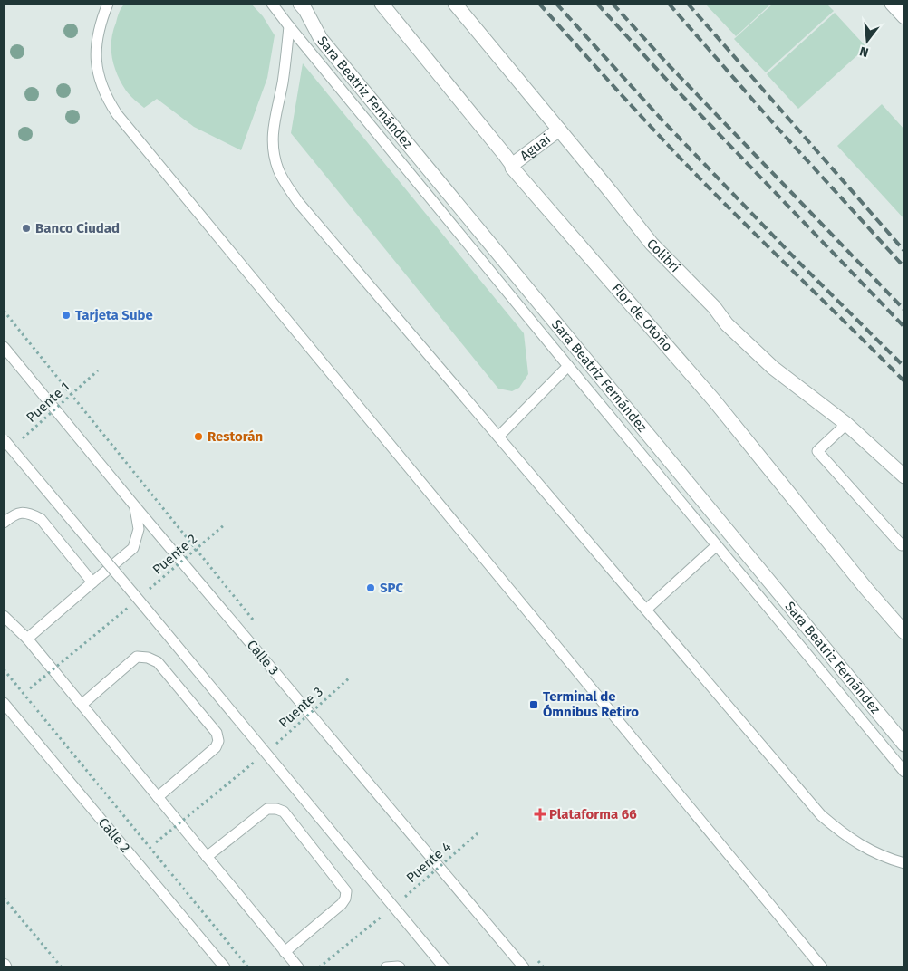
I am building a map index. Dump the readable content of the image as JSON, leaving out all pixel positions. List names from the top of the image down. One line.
{"streets":{"street":["Sara Beatriz Fernández","Aguai","Colibrí","Flor de Otoño"],"lane":["Calle 3","Calle 2"],"path":["Puente 1","Puente 2","Puente 3","Puente 4"]},"crossings":[["Aguai","Colibrí"],["Aguai","Flor de Otoño"]],"places":{"other":["Banco Ciudad","Tarjeta Sube","Restorán","SPC"],"transit":["Terminal de Ómnibus Retiro"],"health":["Plataforma 66"]},"north":"bottom"}
